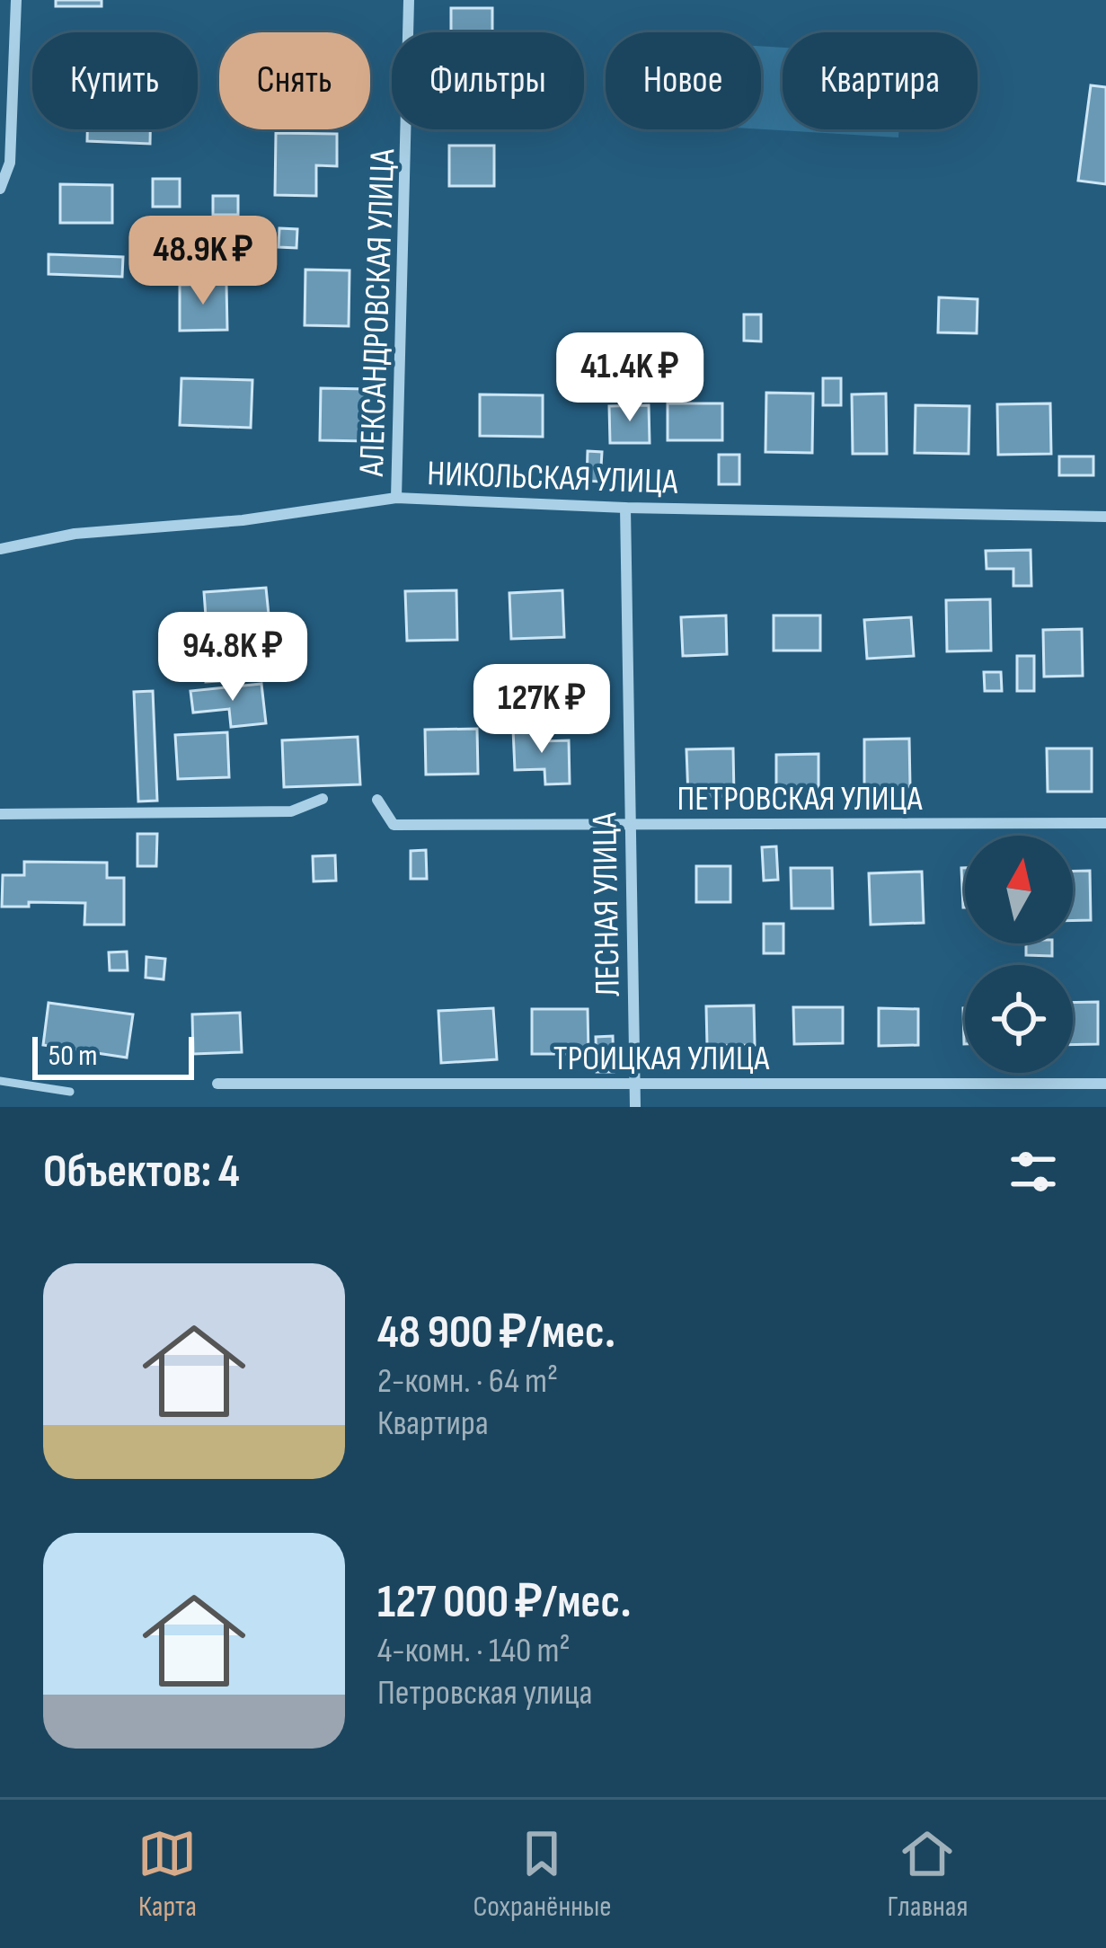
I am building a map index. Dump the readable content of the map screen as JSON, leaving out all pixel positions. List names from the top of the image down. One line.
{"streets":{"street":["АЛЕКСАНДРОВСКАЯ УЛИЦА","НИКОЛЬСКАЯ УЛИЦА","ПЕТРОВСКАЯ УЛИЦА","ЛЕСНАЯ УЛИЦА","ТРОИЦКАЯ УЛИЦА"]},"crossings":[["АЛЕКСАНДРОВСКАЯ УЛИЦА","НИКОЛЬСКАЯ УЛИЦА"],["НИКОЛЬСКАЯ УЛИЦА","ЛЕСНАЯ УЛИЦА"],["ПЕТРОВСКАЯ УЛИЦА","ЛЕСНАЯ УЛИЦА"],["ЛЕСНАЯ УЛИЦА","ТРОИЦКАЯ УЛИЦА"]],"scale_bar":"50 m","north":"top","page":{"chip":["Купить","Снять","Фильтры","Новое","Квартира"],"price":["48.9K ₽","41.4K ₽","94.8K ₽","127K ₽"],"scale":"50 m","heading":"Объектов: 4","list":[{"name":"48 900 ₽/мес.","note":"2-комн. · 64 m² · Квартира"},{"name":"127 000 ₽/мес.","note":"4-комн. · 140 m² · Петровская улица"}],"tabs":["Карта","Сохранённые","Главная"]}}
